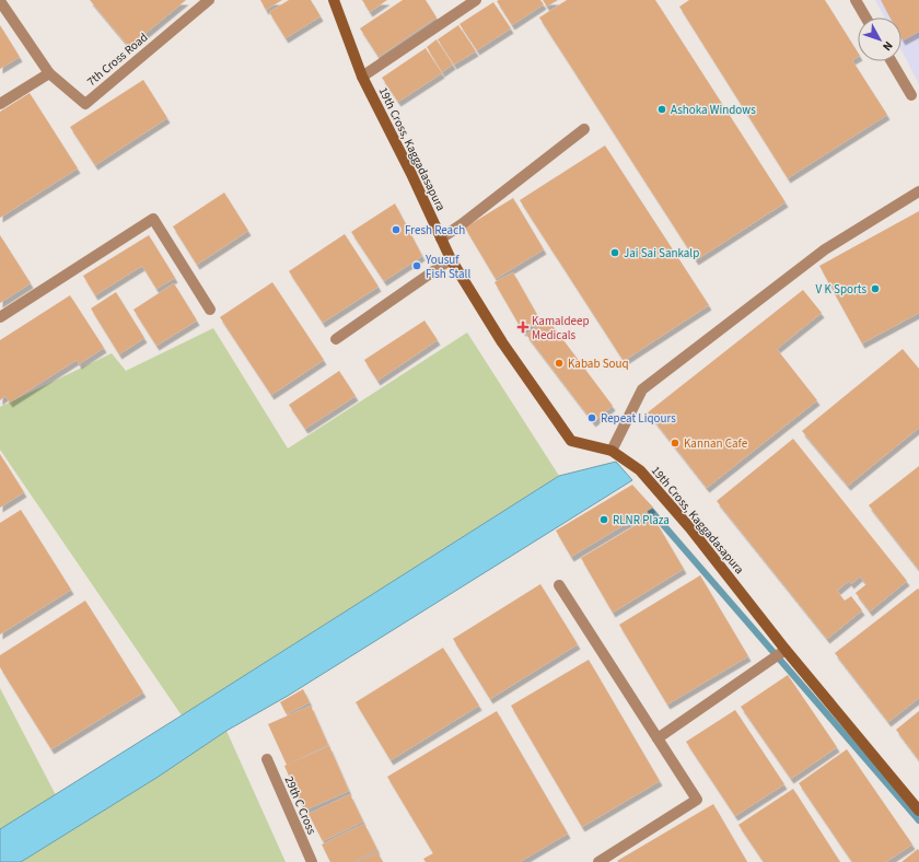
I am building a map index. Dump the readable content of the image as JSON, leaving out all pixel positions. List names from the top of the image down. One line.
{"streets":{"street":["7th Cross Road","19th Cross, Kaggadasapura","29th C Cross"]},"places":{"other":["Ashoka Windows","Fresh Reach","Jai Sai Sankalp","Yousuf Fish Stall","V K Sports","Kabab Souq","Repeat Liqours","Kannan Cafe","RLNR Plaza"],"health":["Kamaldeep Medicals"]},"north":"bottom right"}
